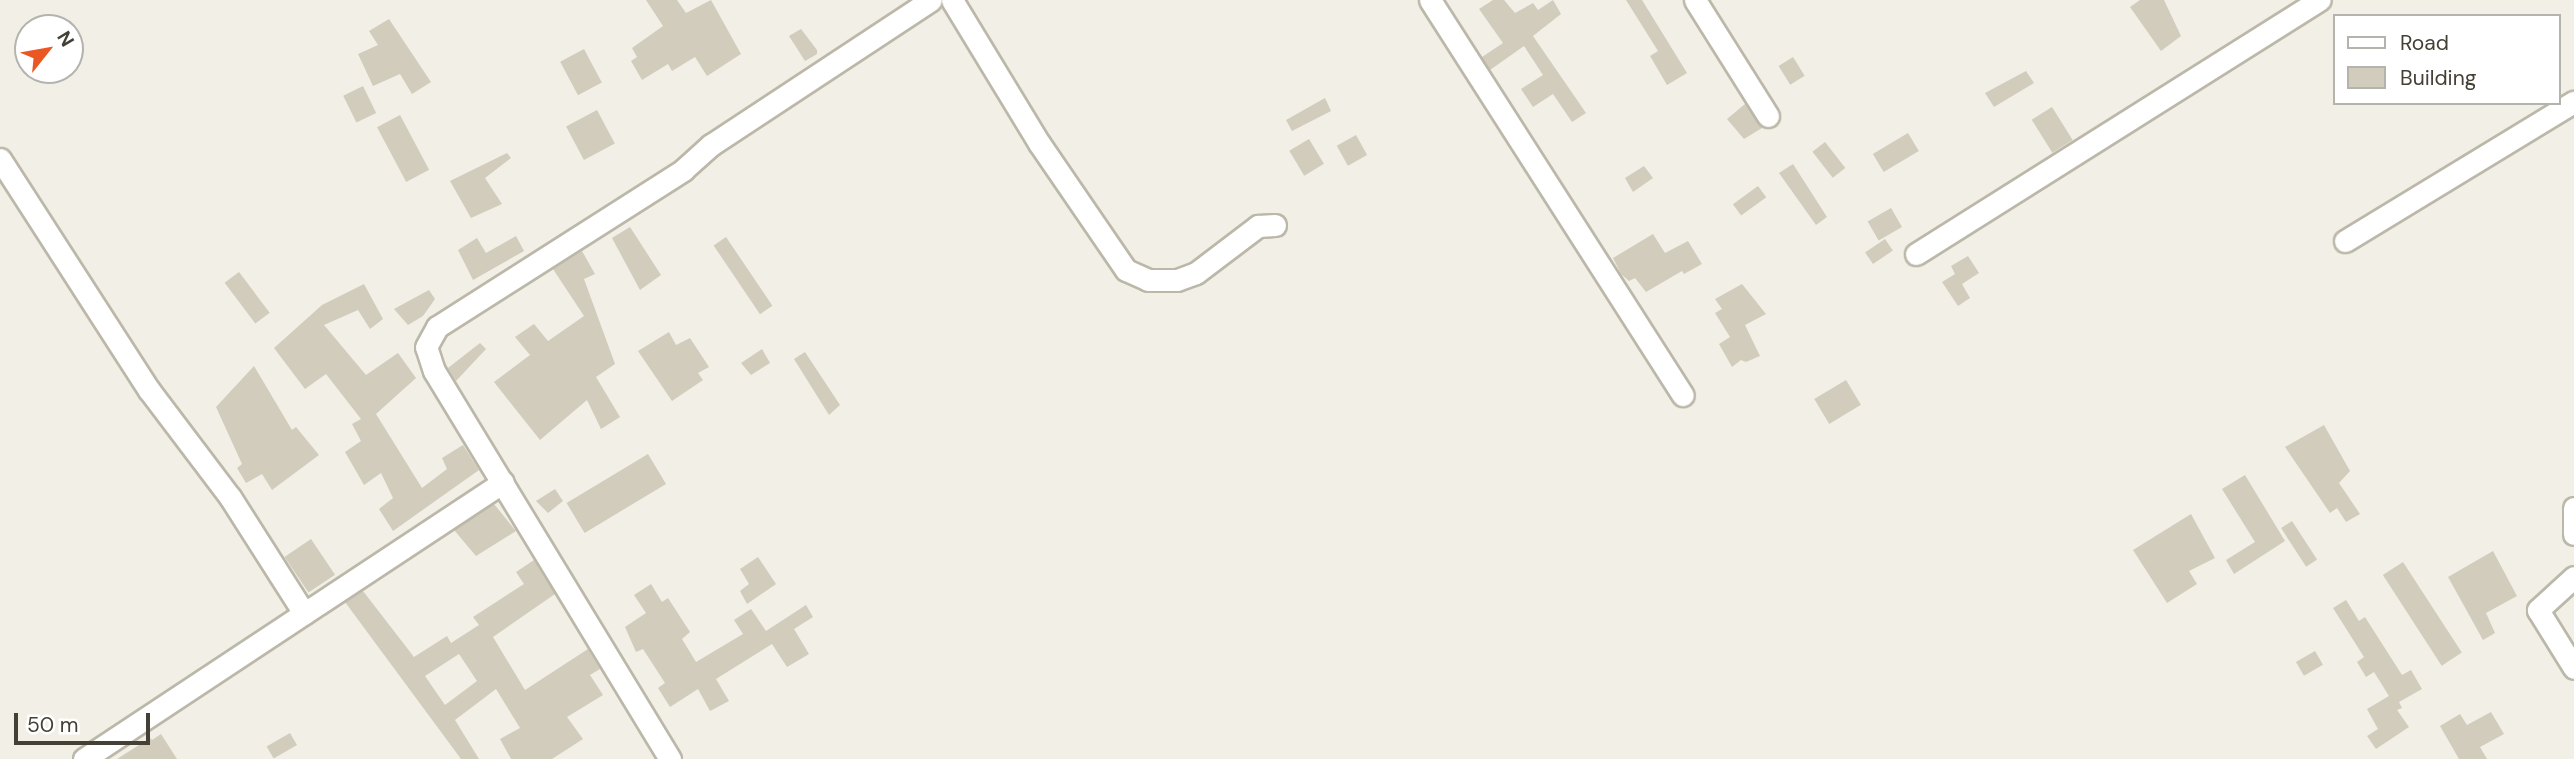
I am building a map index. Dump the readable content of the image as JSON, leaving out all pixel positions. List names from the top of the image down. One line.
{"legend":["Road","Building"],"scale_bar":"50 m","north":"top right"}
